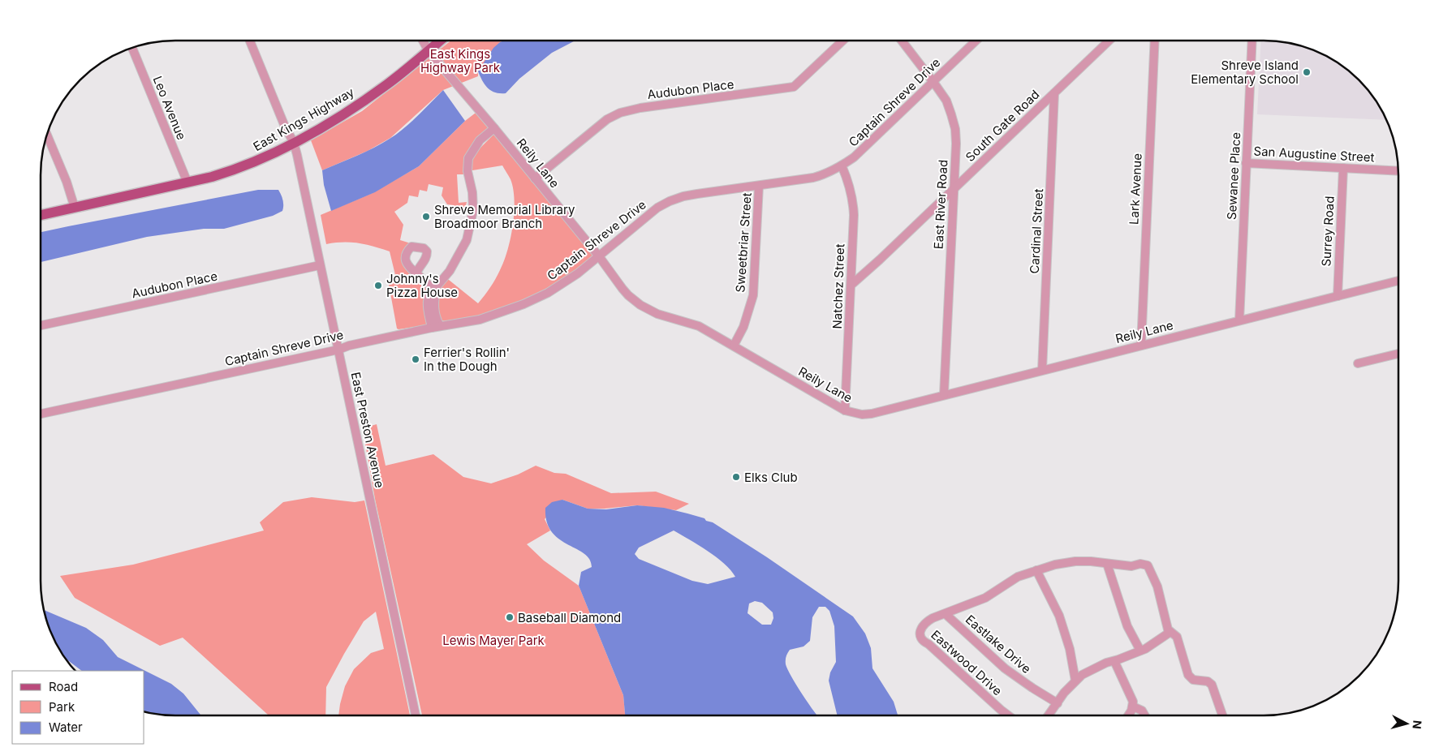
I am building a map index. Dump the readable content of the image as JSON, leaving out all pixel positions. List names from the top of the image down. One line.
{"streets":{"main road":["East Kings Highway"],"street":["Audubon Place","Captain Shreve Drive","Leo Avenue","South Gate Road","San Augustine Street","Reily Lane","Sewanee Place","Lark Avenue","East River Road","Cardinal Street","Surrey Road","Sweetbriar Street","Natchez Street","East Preston Avenue","Eastlake Drive","Eastwood Drive"]},"crossings":[["Audubon Place","Reily Lane"],["Audubon Place","East Preston Avenue"],["Captain Shreve Drive","Reily Lane"],["Captain Shreve Drive","East River Road"],["Captain Shreve Drive","Sweetbriar Street"],["Captain Shreve Drive","Natchez Street"],["Captain Shreve Drive","East Preston Avenue"],["Leo Avenue","East Kings Highway"],["East Kings Highway","Reily Lane"],["East Kings Highway","East Preston Avenue"],["South Gate Road","East River Road"],["South Gate Road","Cardinal Street"],["South Gate Road","Natchez Street"],["San Augustine Street","Sewanee Place"],["San Augustine Street","Surrey Road"],["Reily Lane","Sewanee Place"],["Reily Lane","Lark Avenue"],["Reily Lane","East River Road"],["Reily Lane","Cardinal Street"],["Reily Lane","Surrey Road"],["Reily Lane","Sweetbriar Street"],["Reily Lane","Natchez Street"],["Eastlake Drive","Eastwood Drive"]],"parks":["East Kings Highway Park","Lewis Mayer Park"],"places":["Shreve Island Elementary School","Shreve Memorial Library Broadmoor Branch","Johnny's Pizza House","Ferrier's Rollin' In the Dough","Elks Club","Baseball Diamond"],"legend":["Road","Park","Water"],"north":"right"}
